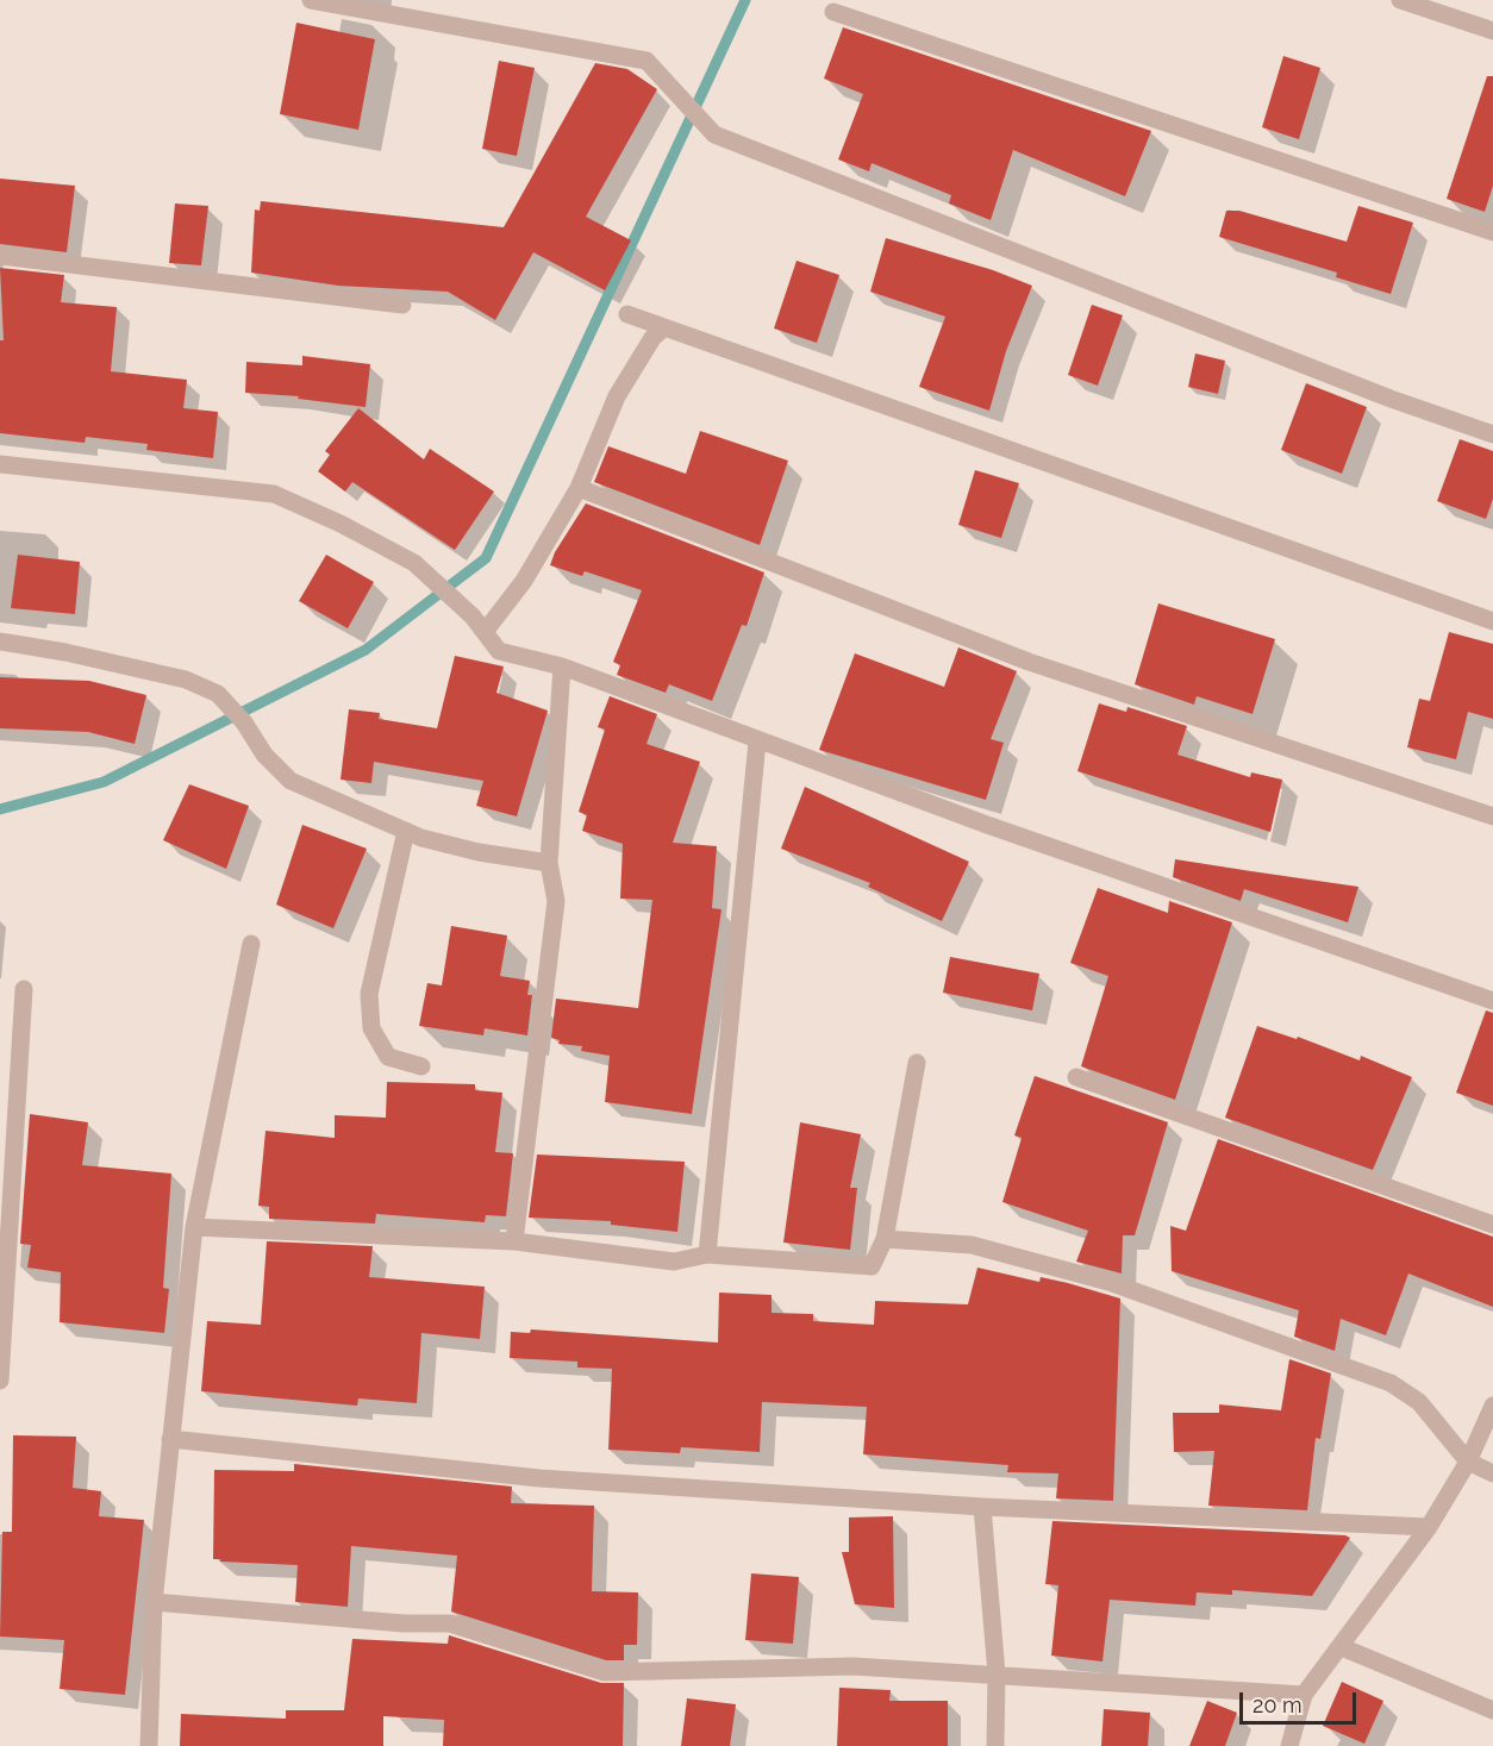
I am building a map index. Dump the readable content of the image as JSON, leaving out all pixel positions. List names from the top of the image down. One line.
{"scale_bar":"20 m"}
